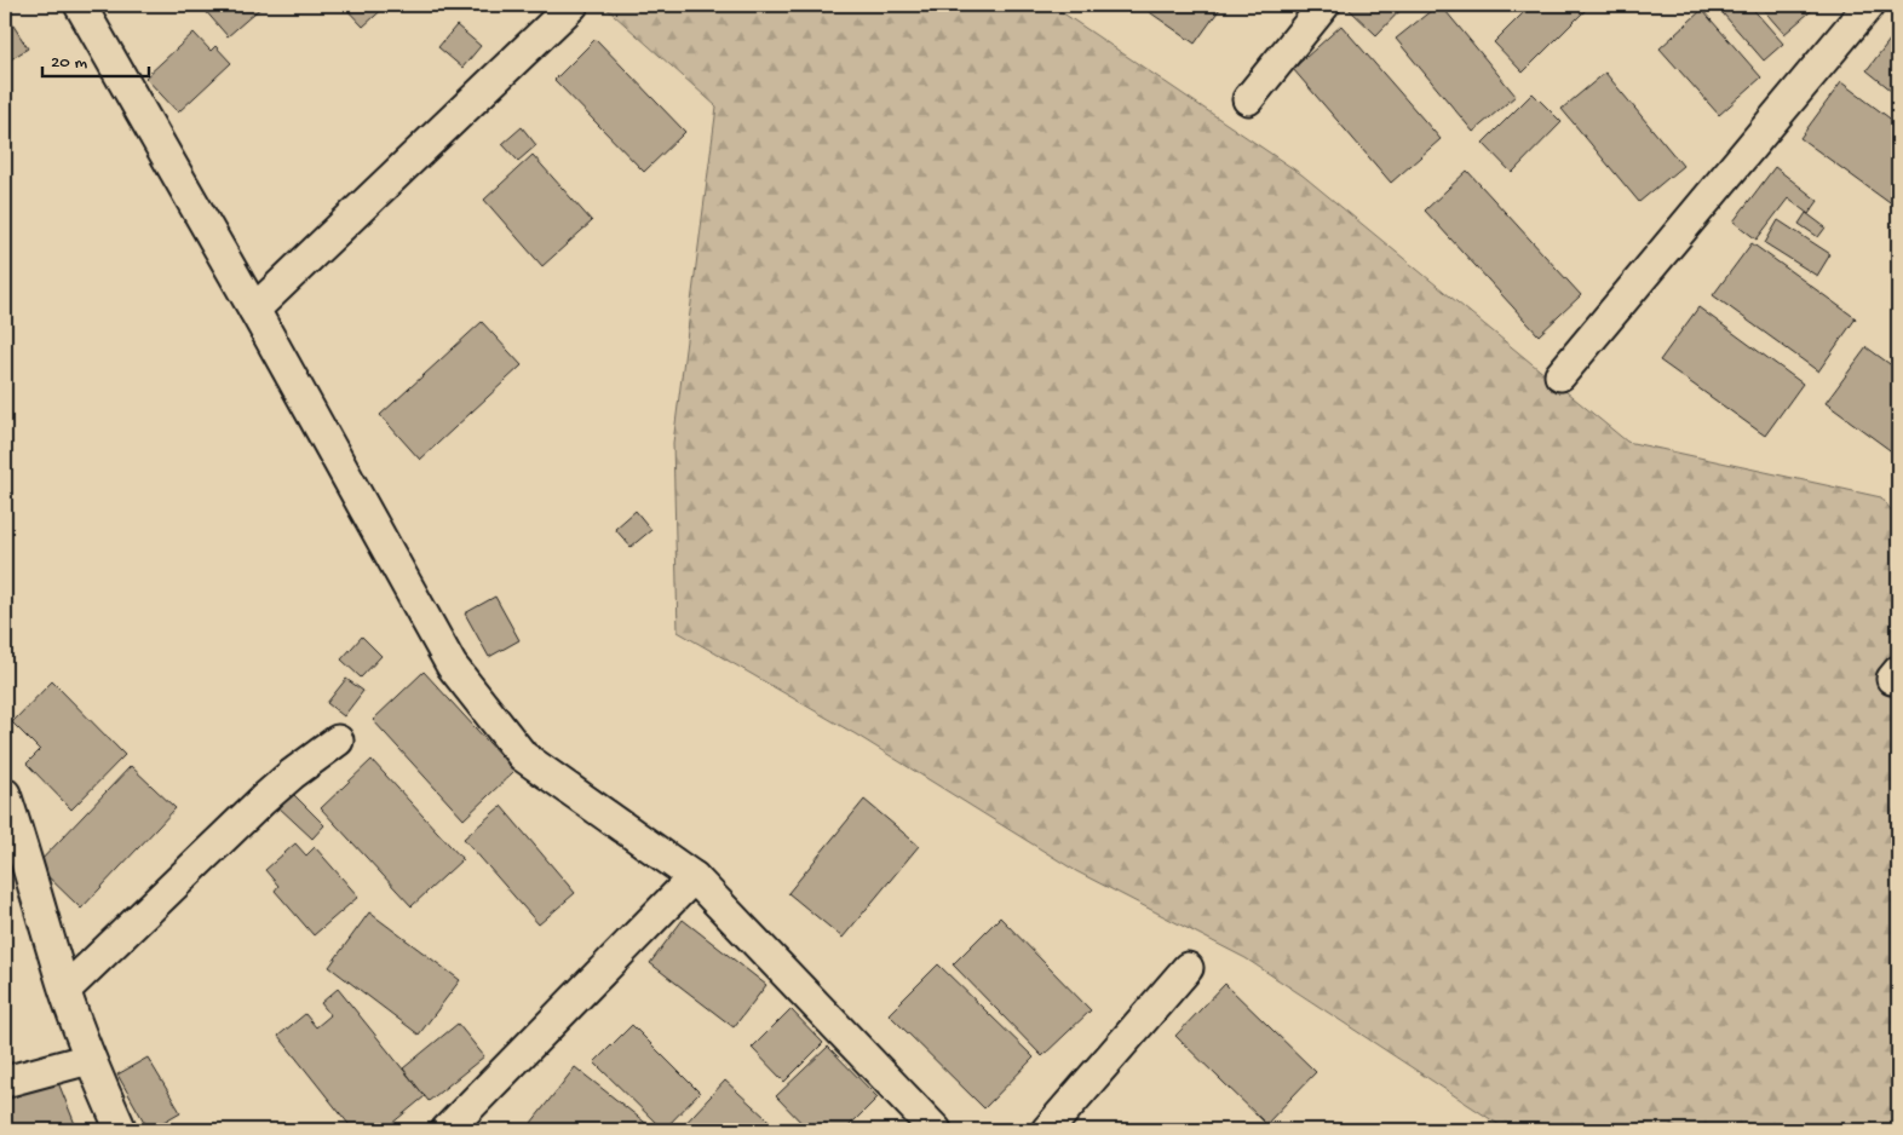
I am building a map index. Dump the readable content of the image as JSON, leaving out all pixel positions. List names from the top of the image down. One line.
{"scale_bar":"20 m"}
